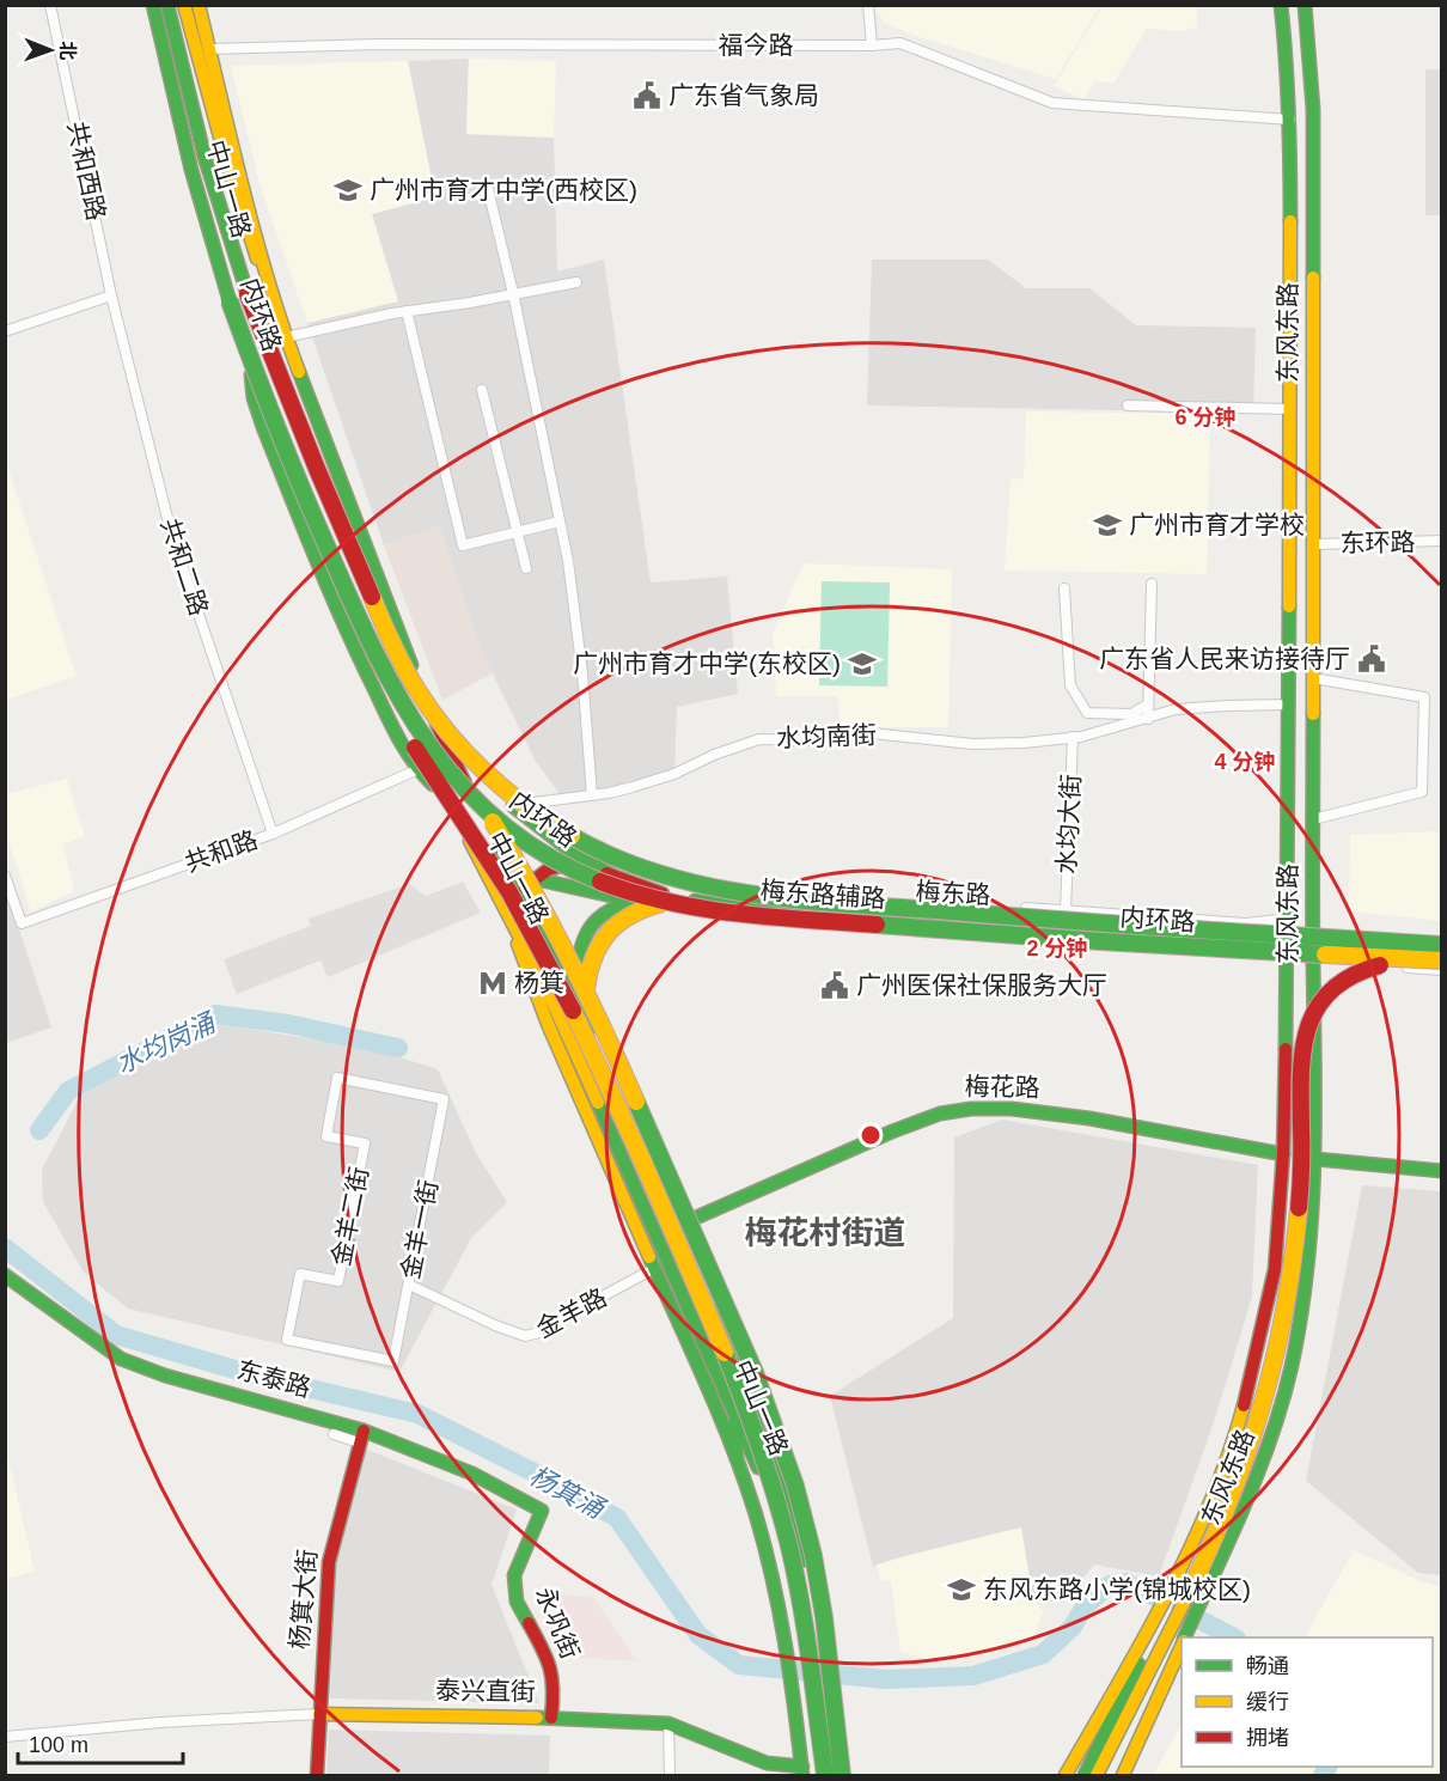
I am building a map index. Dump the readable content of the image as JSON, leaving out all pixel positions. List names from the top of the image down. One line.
{"streets":{"main road":["中山一路","内环路","东风东路","梅东路","梅花路","东泰路","杨箕大街","永巩街","泰兴直街"],"street":["福今路","共和西路","东环路","共和二路","水均南街","水均大街","共和路","金羊二街","金羊一街","金羊路"]},"crossings":[["福今路","中山一路"],["福今路","东风东路"],["共和西路","共和二路"],["中山一路","梅东路"],["东风东路","东环路"],["东风东路","水均南街"],["东风东路","梅东路"],["东风东路","梅花路"],["共和二路","共和路"],["水均南街","水均大街"],["金羊二街","金羊一街"],["金羊一街","金羊路"],["东泰路","杨箕大街"],["东泰路","永巩街"],["杨箕大街","泰兴直街"],["永巩街","泰兴直街"]],"districts":["梅花村街道"],"water":["水均岗涌","杨箕涌"],"places":{"public building":["广东省气象局","广东省人民来访接待厅","广州医保社保服务大厅"],"school or university":["广州市育才中学(西校区)","广州市育才学校","广州市育才中学(东校区)","东风东路小学(锦城校区)"],"metro station":["杨箕"]},"legend":["畅通","缓行","拥堵"],"scale_bar":"100 m","north":"right","rings":["6 分钟","4 分钟","2 分钟"]}
